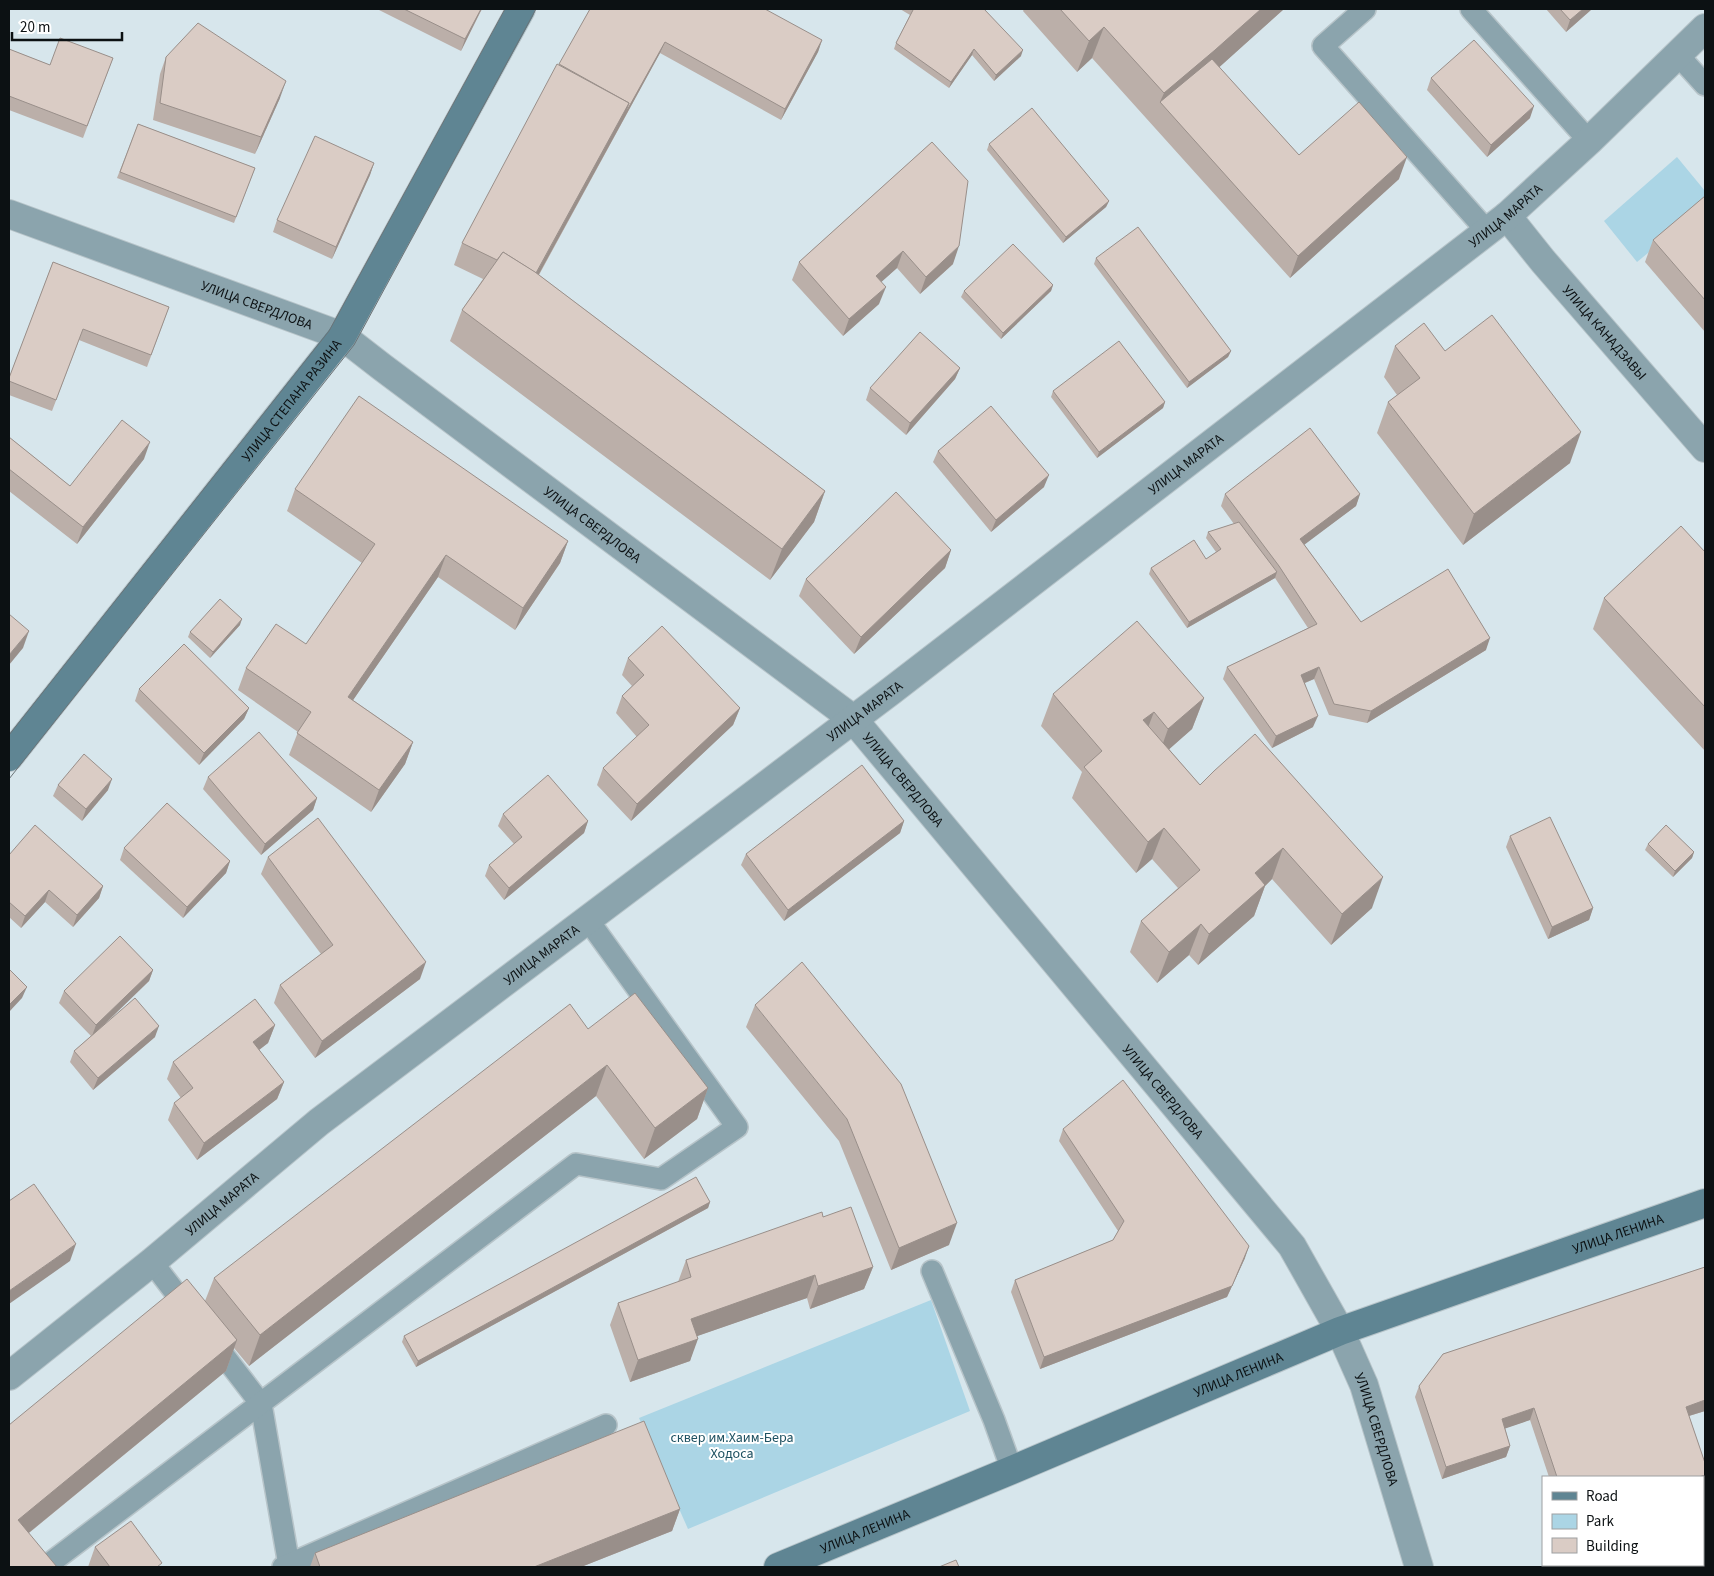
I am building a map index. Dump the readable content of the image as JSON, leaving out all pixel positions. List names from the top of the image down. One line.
{"streets":{"main road":["УЛИЦА СТЕПАНА РАЗИНА","УЛИЦА ЛЕНИНА"],"street":["УЛИЦА МАРАТА","УЛИЦА СВЕРДЛОВА","УЛИЦА КАНАДЗАВЫ"]},"crossings":[["УЛИЦА МАРАТА","УЛИЦА СВЕРДЛОВА"],["УЛИЦА МАРАТА","УЛИЦА КАНАДЗАВЫ"],["УЛИЦА СВЕРДЛОВА","УЛИЦА СТЕПАНА РАЗИНА"],["УЛИЦА СВЕРДЛОВА","УЛИЦА ЛЕНИНА"]],"parks":["сквер им.Хаим-Бера Ходоса"],"legend":["Road","Park","Building"],"scale_bar":"20 m"}
